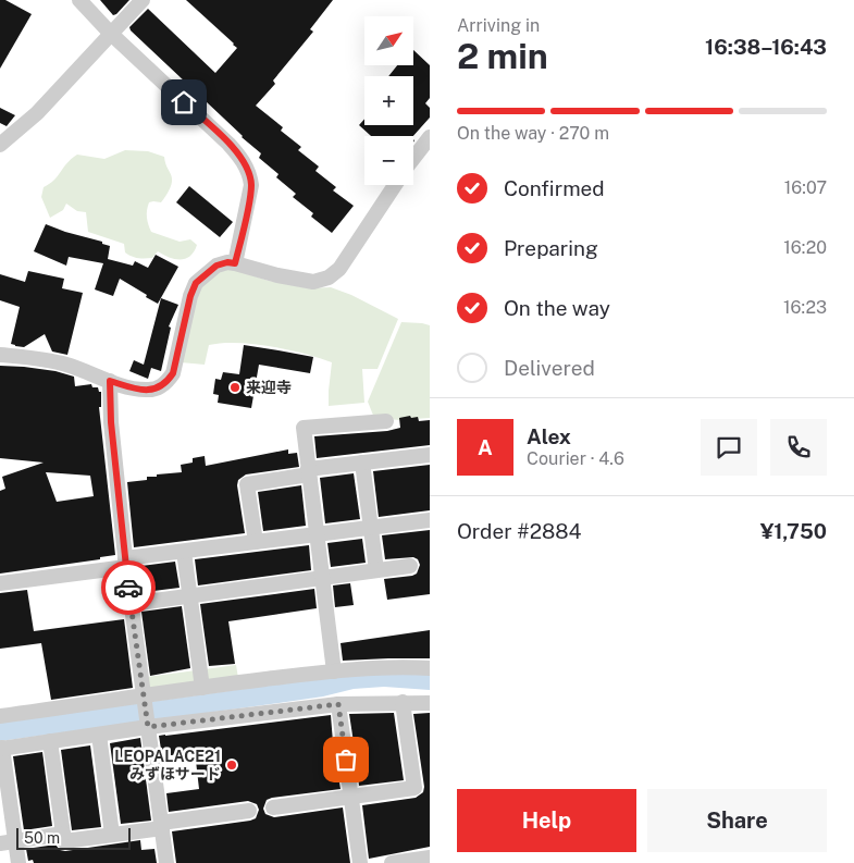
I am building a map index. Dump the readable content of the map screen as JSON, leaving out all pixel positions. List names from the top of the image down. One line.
{"places":["来迎寺","LEOPALACE21 みずほサード"],"scale_bar":"50 m","north":"top right","page":{"heading":["2 min","Arriving in","16:38–16:43"],"panel":["Alex","Courier · 4.6","Order #2884","¥1,750"],"map_buttons":["+","−"],"bar":"On the way · 270 m","list":[["Confirmed","16:07"],["Preparing","16:20"],["On the way","16:23"],"Delivered"],"round":"A","buttons":["Help","Share"],"scale":"50 m"}}
